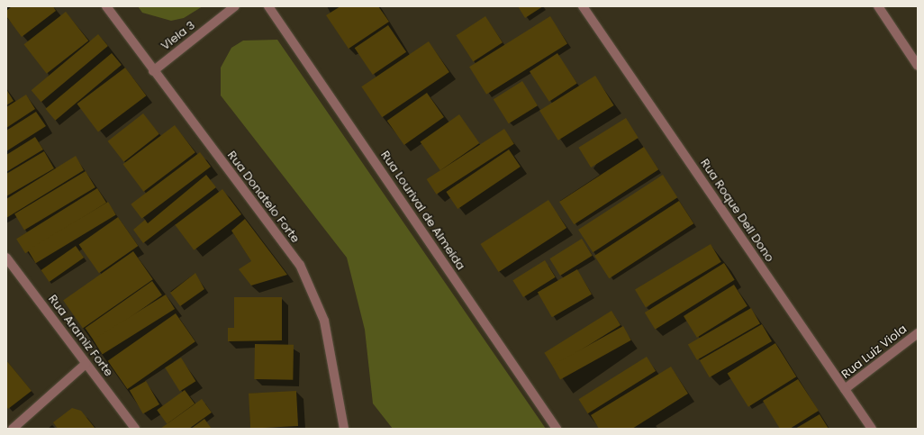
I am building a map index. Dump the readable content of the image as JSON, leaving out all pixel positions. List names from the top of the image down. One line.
{"streets":{"street":["Viela 3","Rua Donatelo Forte","Rua Lourival de Almeida","Rua Roque Dell Dono","Rua Aramiz Forte","Rua Luiz Viola"]},"crossings":[["Viela 3","Rua Donatelo Forte"],["Rua Roque Dell Dono","Rua Luiz Viola"]]}
